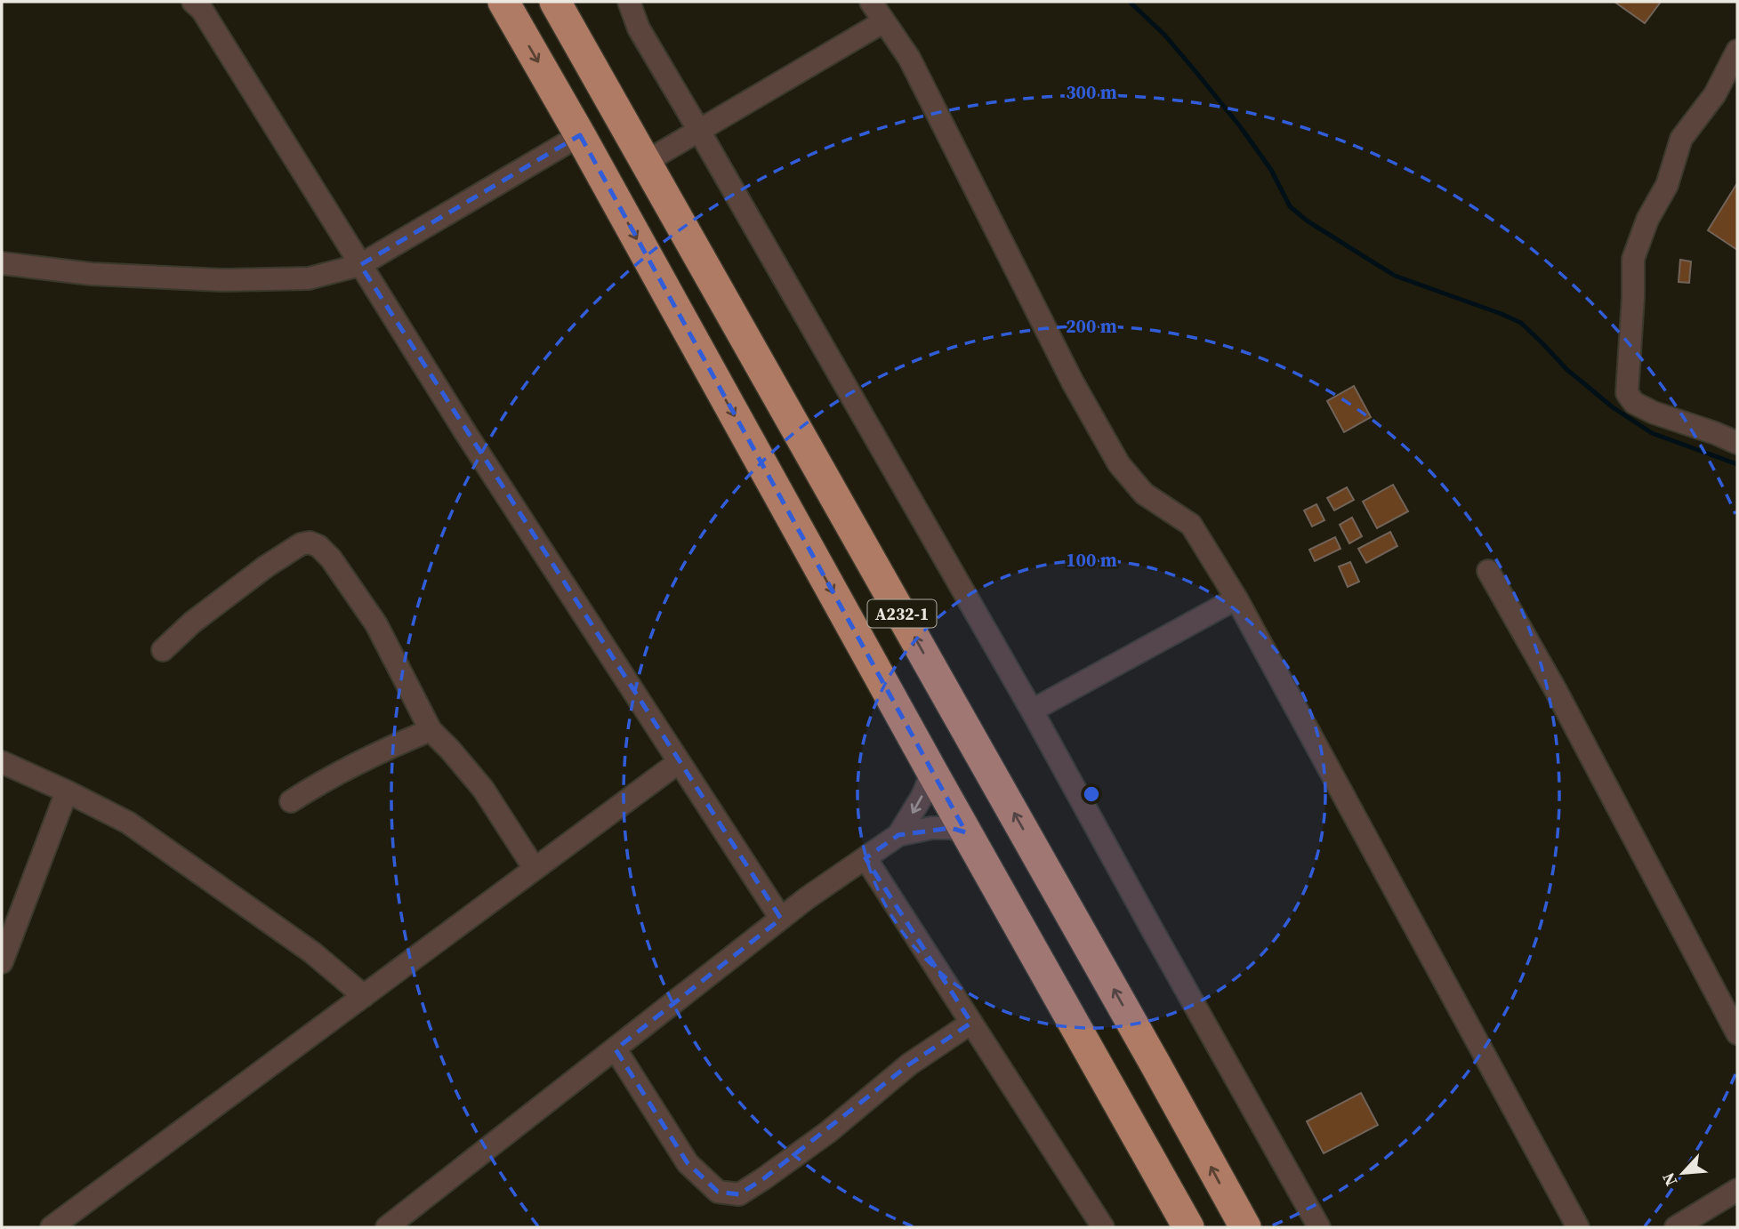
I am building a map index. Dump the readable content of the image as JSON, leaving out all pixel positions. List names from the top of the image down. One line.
{"streets":{"highway":["A232-1"]},"north":"bottom left","rings":["300 m","200 m","100 m"]}
